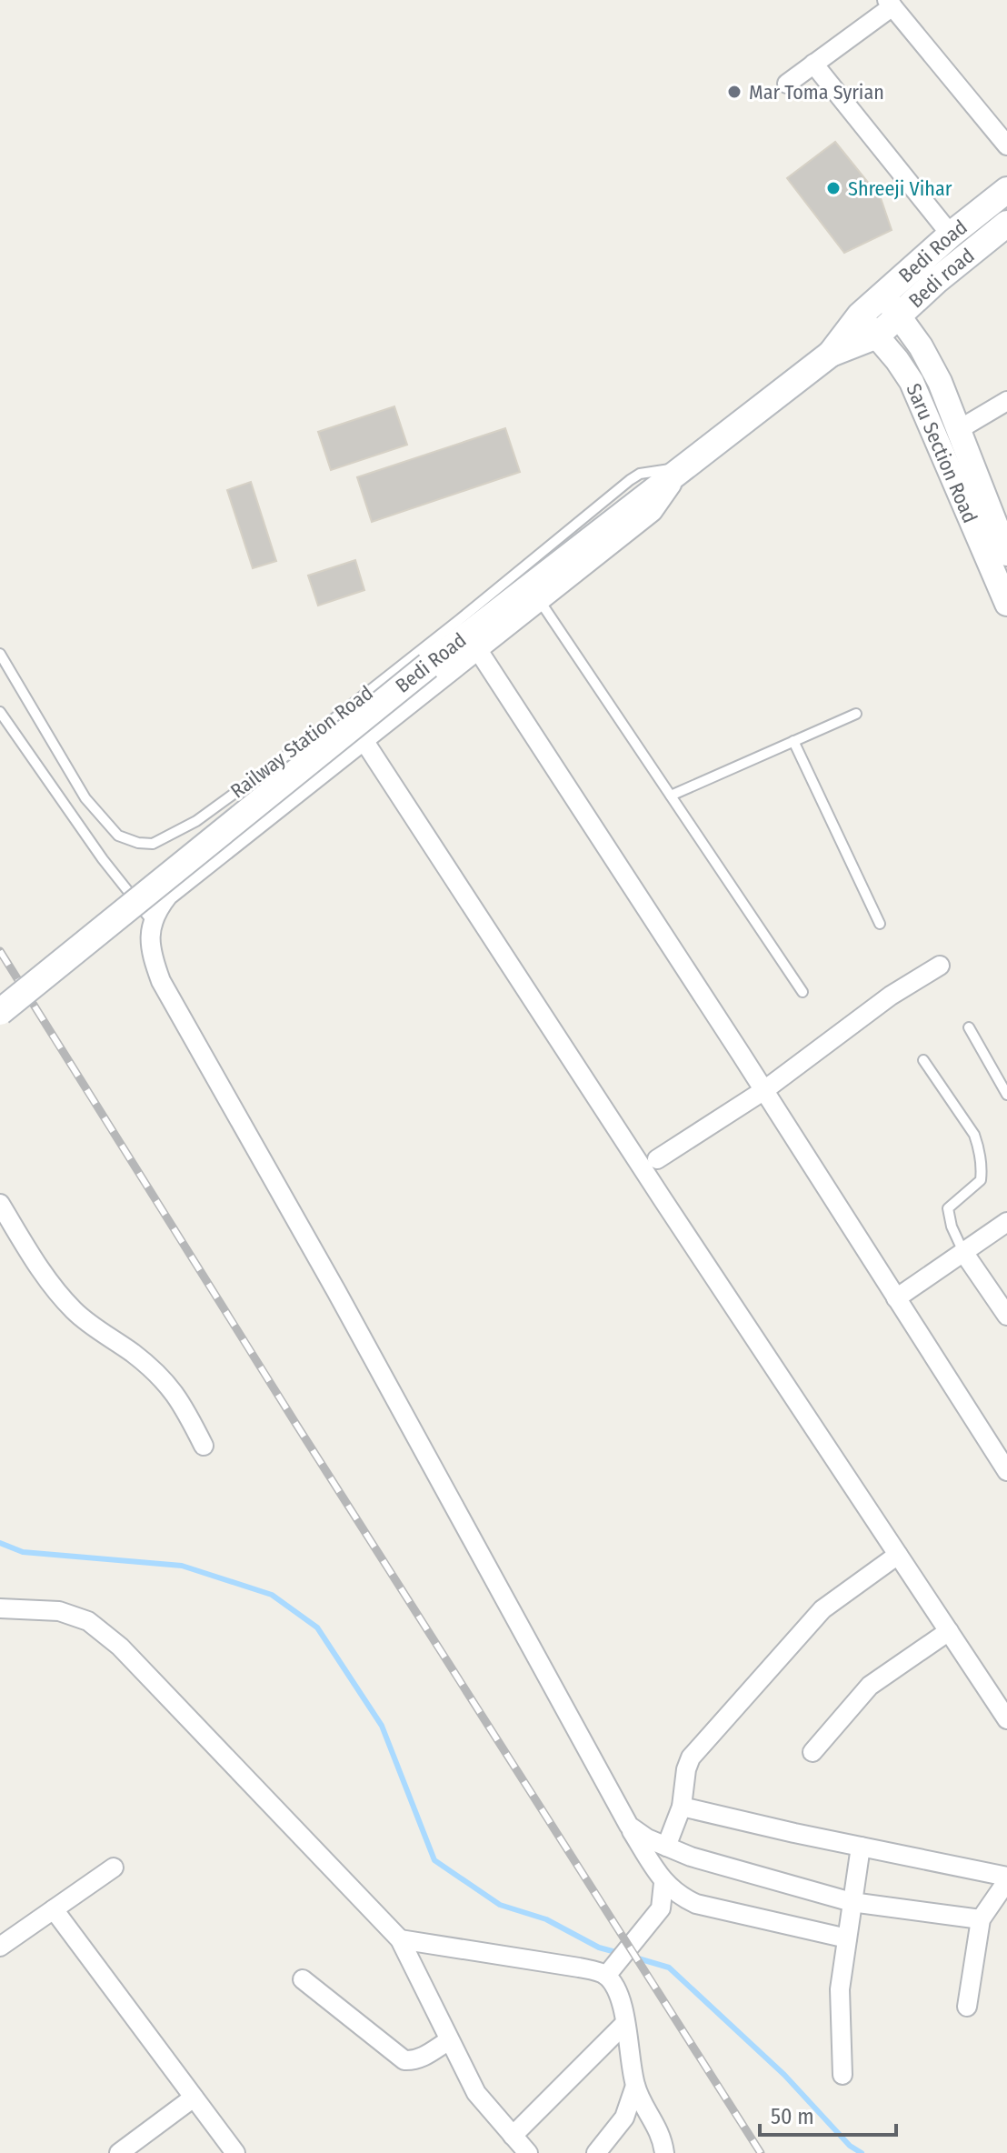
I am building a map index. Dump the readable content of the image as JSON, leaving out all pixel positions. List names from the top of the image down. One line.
{"streets":{"main road":["Bedi Road","Bedi road"],"street":["Saru Section Road"],"lane":["Railway Station Road"]},"crossings":[["Bedi Road","Bedi road"],["Bedi Road","Saru Section Road"],["Bedi Road","Railway Station Road"],["Bedi road","Saru Section Road"]],"places":["Mar Toma Syrian","Shreeji Vihar"],"scale_bar":"50 m"}
